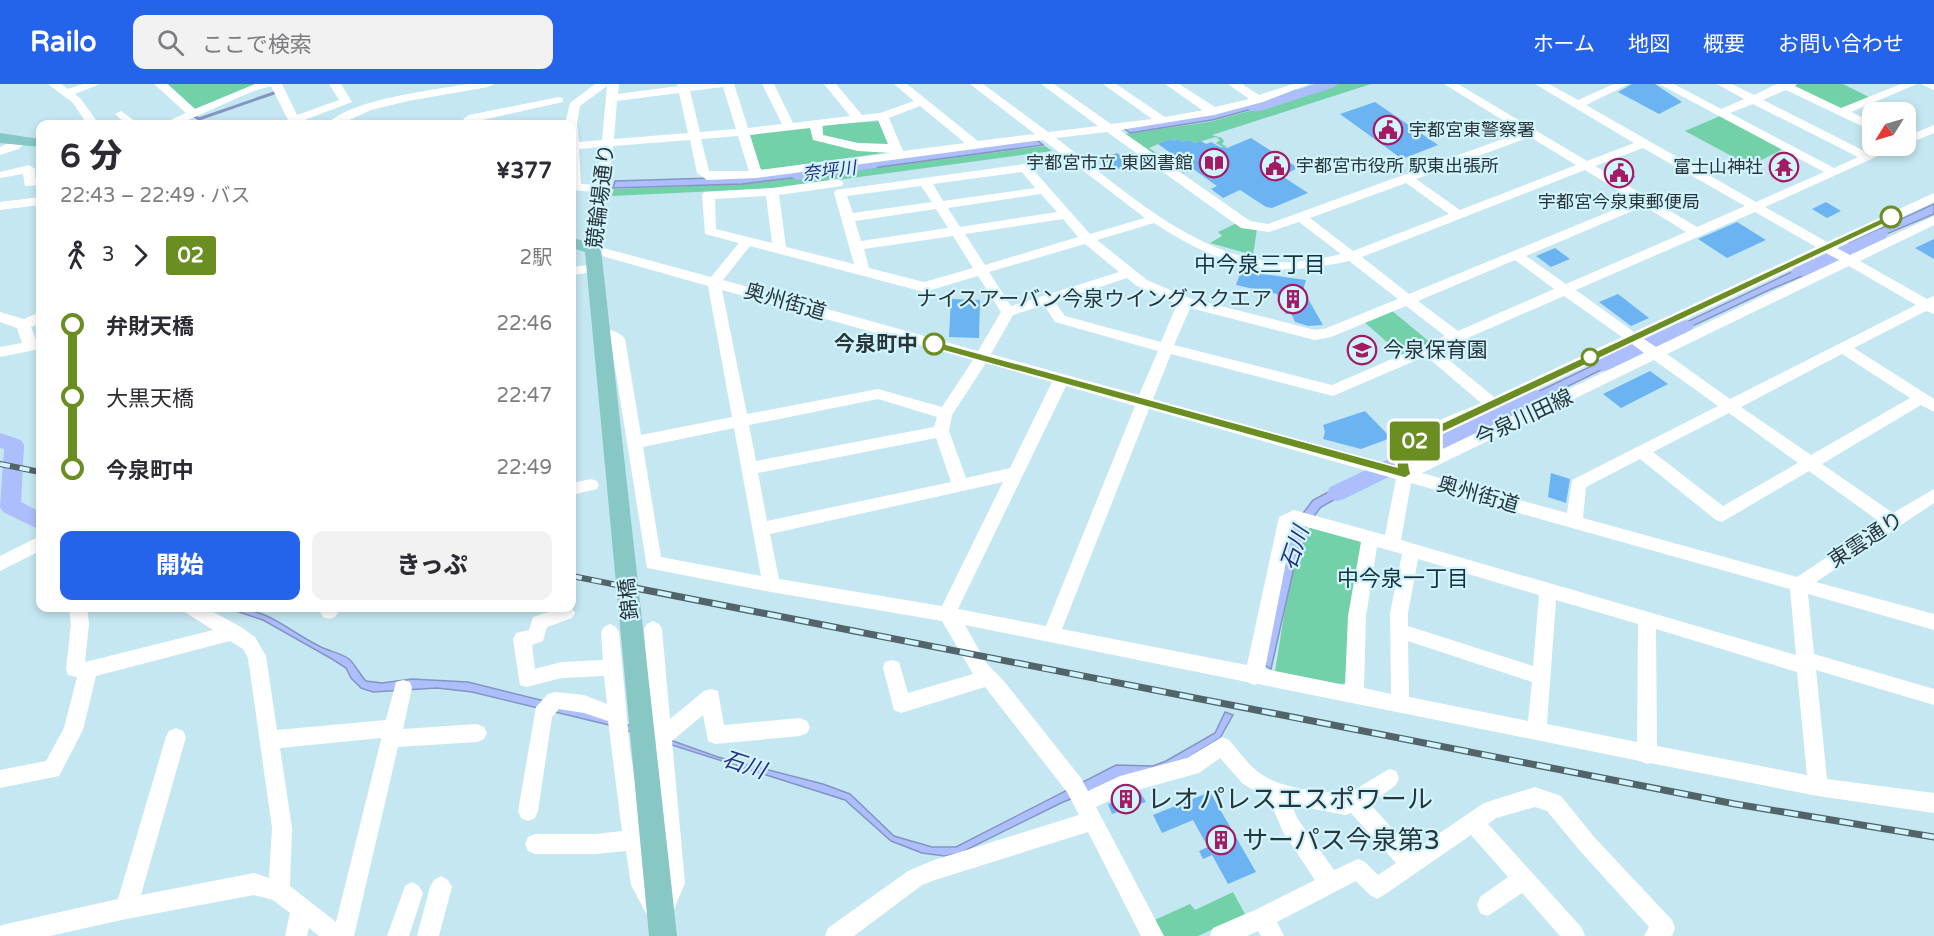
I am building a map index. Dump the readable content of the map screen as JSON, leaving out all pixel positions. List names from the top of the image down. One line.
{"streets":{"main road":["競輪場通り","奥州街道","錦橋"],"street":["今泉川田線","東雲通り"]},"crossings":[["競輪場通り","奥州街道"],["競輪場通り","錦橋"],["奥州街道","今泉川田線"],["奥州街道","東雲通り"]],"districts":["中今泉三丁目","中今泉一丁目"],"water":["奈坪川","石川"],"places":{"public building":["宇都宮東警察署","宇都宮市役所 駅東出張所","宇都宮今泉東郵便局"],"library":["宇都宮市立 東図書館"],"temple":["富士山神社"],"building":["ナイスアーバン今泉ウイングスクエア","レオパレスエスポワール","サーパス今泉第3"],"other":["今泉町中"],"school or university":["今泉保育園"]},"lines":["bus line 02"],"north":"bottom left","page":{"header":"Railo","search":"ここで検索","nav":["ホーム","地図","概要","お問い合わせ"],"on_map":"02","heading":["6 分","22:43 – 22:49 · バス","¥377"],"legs":["3","02","2駅"],"list":[{"name":"弁財天橋","value":"22:46"},{"name":"大黒天橋","value":"22:47"},{"name":"今泉町中","value":"22:49"}],"buttons":["開始","きっぷ"]}}
